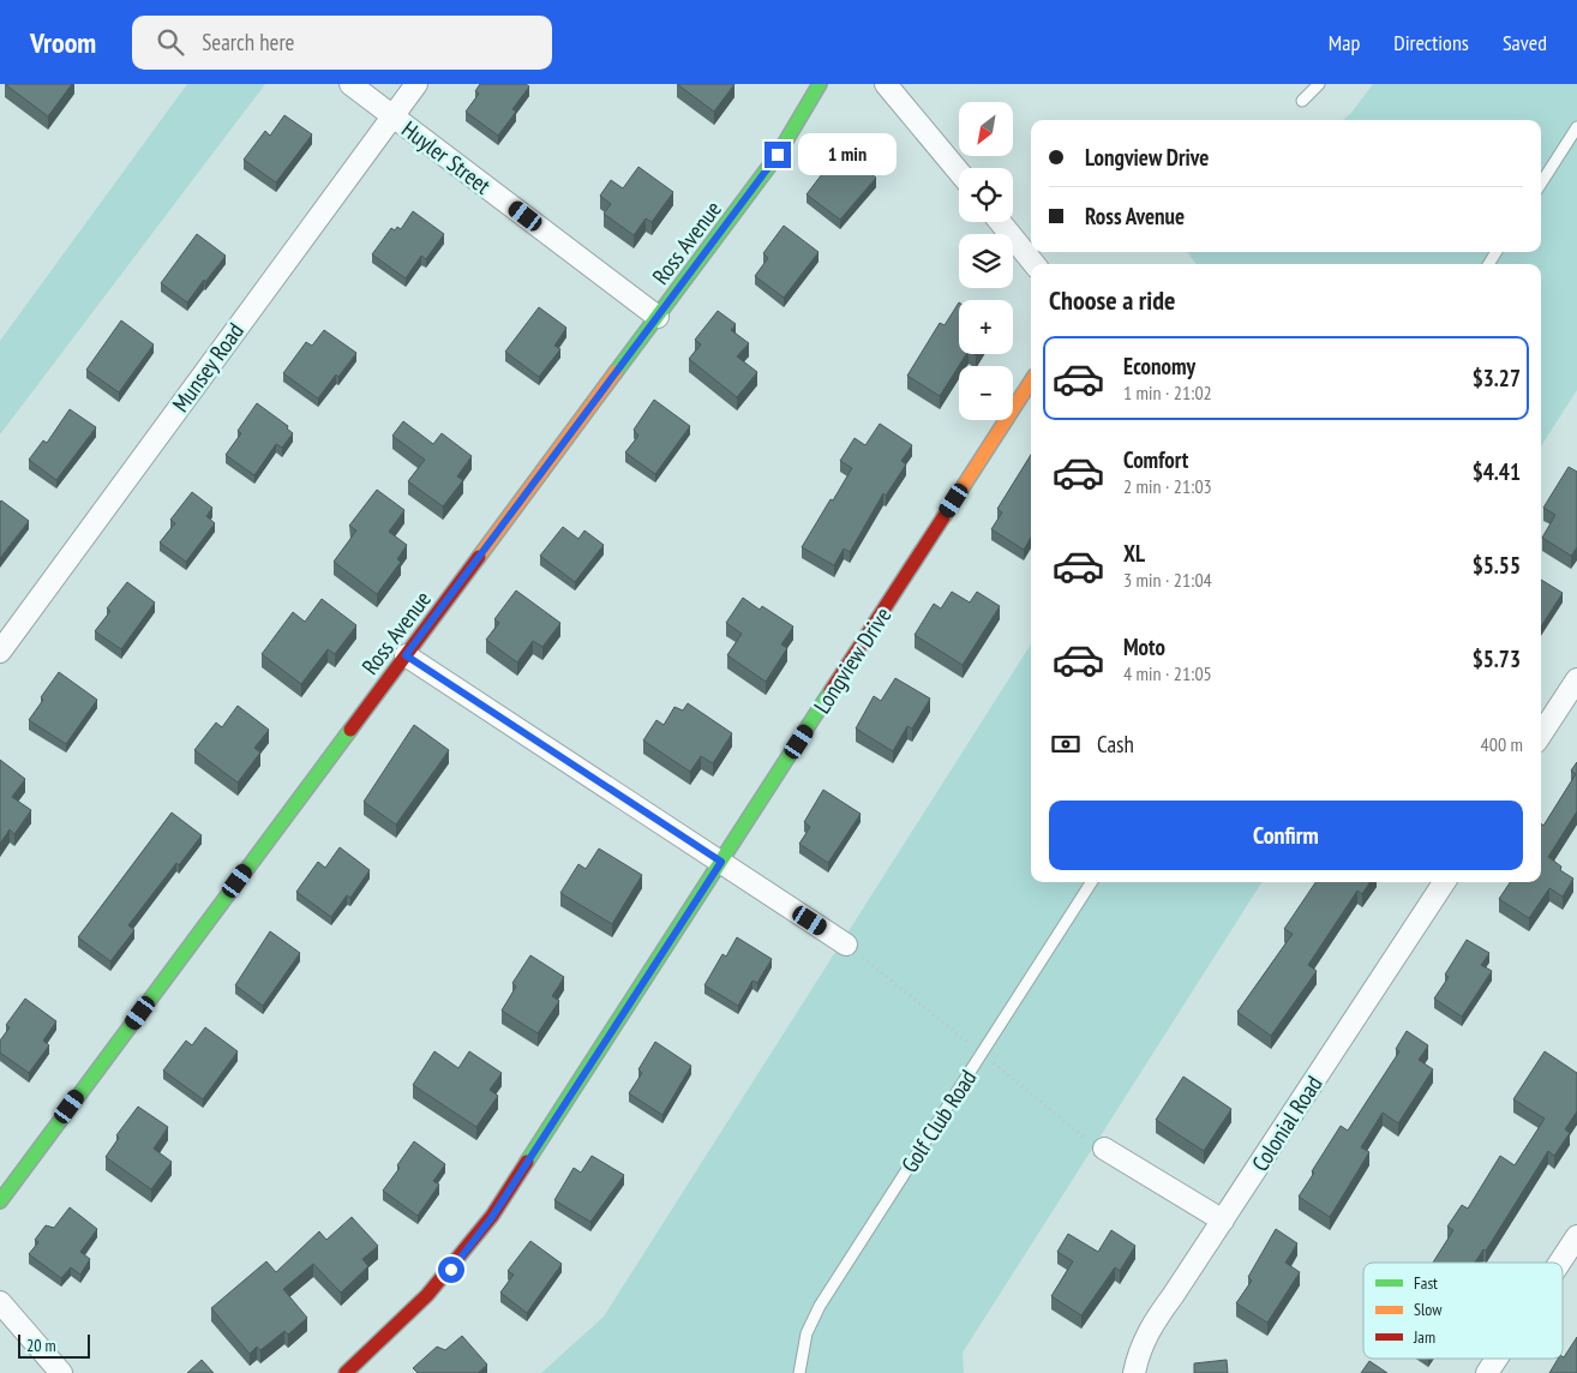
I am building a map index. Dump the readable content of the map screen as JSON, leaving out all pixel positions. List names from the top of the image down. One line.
{"streets":{"street":["Huyler Street","Ross Avenue","Munsey Road","Longview Drive","Colonial Road"],"lane":["Golf Club Road"]},"crossings":[["Huyler Street","Ross Avenue"],["Huyler Street","Munsey Road"]],"legend":["Fast","Slow","Jam"],"scale_bar":"20 m","north":"bottom left","page":{"header":"Vroom","search":"Search here","nav":["Map","Directions","Saved"],"map_buttons":["+","−"],"banner":["Longview Drive","Ross Avenue"],"bubble":"1 min","heading":"Choose a ride","list":[{"name":"Economy","note":"1 min · 21:02","value":"$3.27"},{"name":"Comfort","note":"2 min · 21:03","value":"$4.41"},{"name":"XL","note":"3 min · 21:04","value":"$5.55"},{"name":"Moto","note":"4 min · 21:05","value":"$5.73"}],"pay":["Cash","400 m"],"buttons":"Confirm","scale":"20 m"}}
